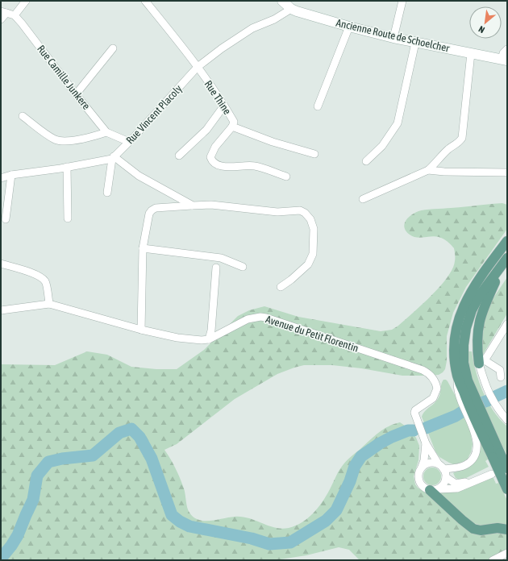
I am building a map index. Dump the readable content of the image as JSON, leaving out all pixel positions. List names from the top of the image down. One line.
{"streets":{"main road":["Ancienne Route de Schoelcher"],"street":["Rue Camille Junkere","Rue Thine","Rue Vincent Placoly","Avenue du Petit Florentin"]},"crossings":[["Ancienne Route de Schoelcher","Rue Vincent Placoly"],["Rue Camille Junkere","Rue Vincent Placoly"],["Rue Thine","Rue Vincent Placoly"]],"north":"bottom left"}
